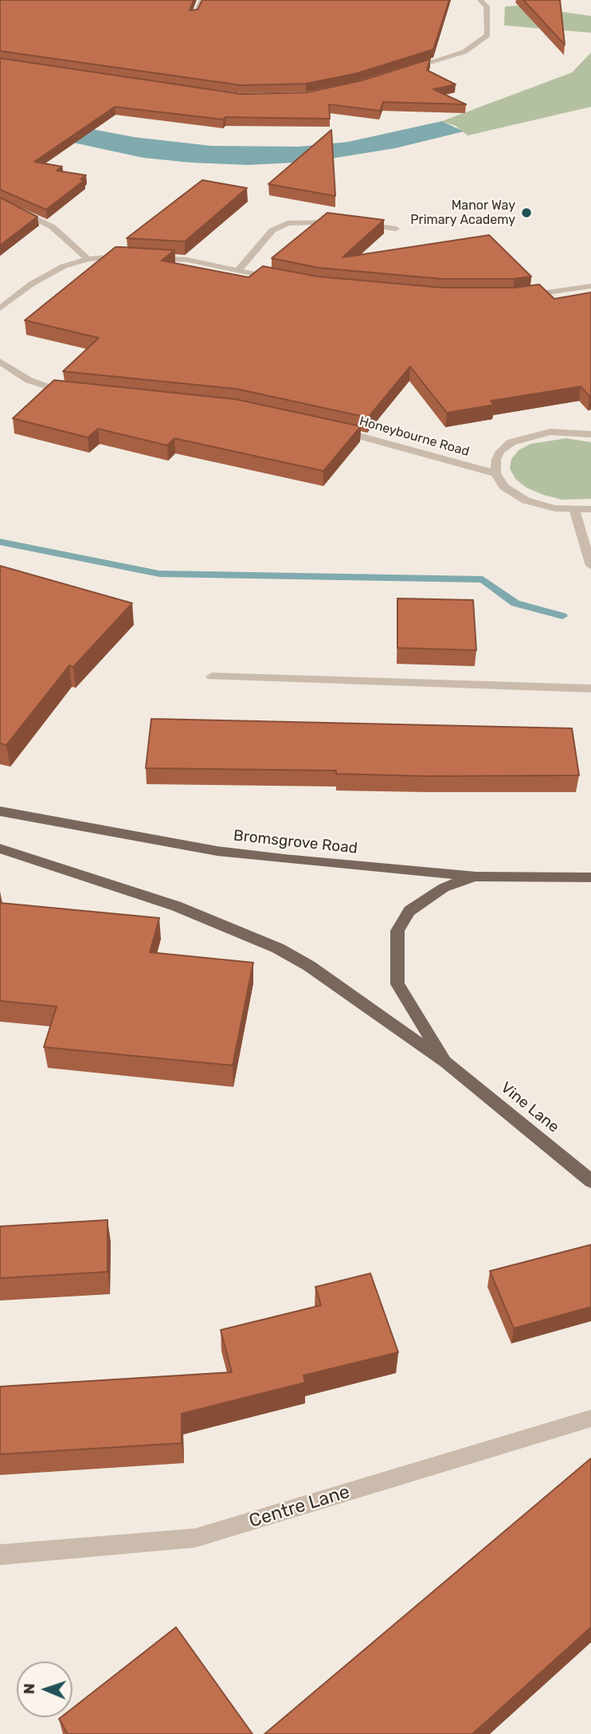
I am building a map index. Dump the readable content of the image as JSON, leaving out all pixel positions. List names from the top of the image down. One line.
{"streets":{"main road":["Bromsgrove Road","Vine Lane"],"street":["Honeybourne Road","Centre Lane"]},"places":["Manor Way Primary Academy"],"north":"left"}
